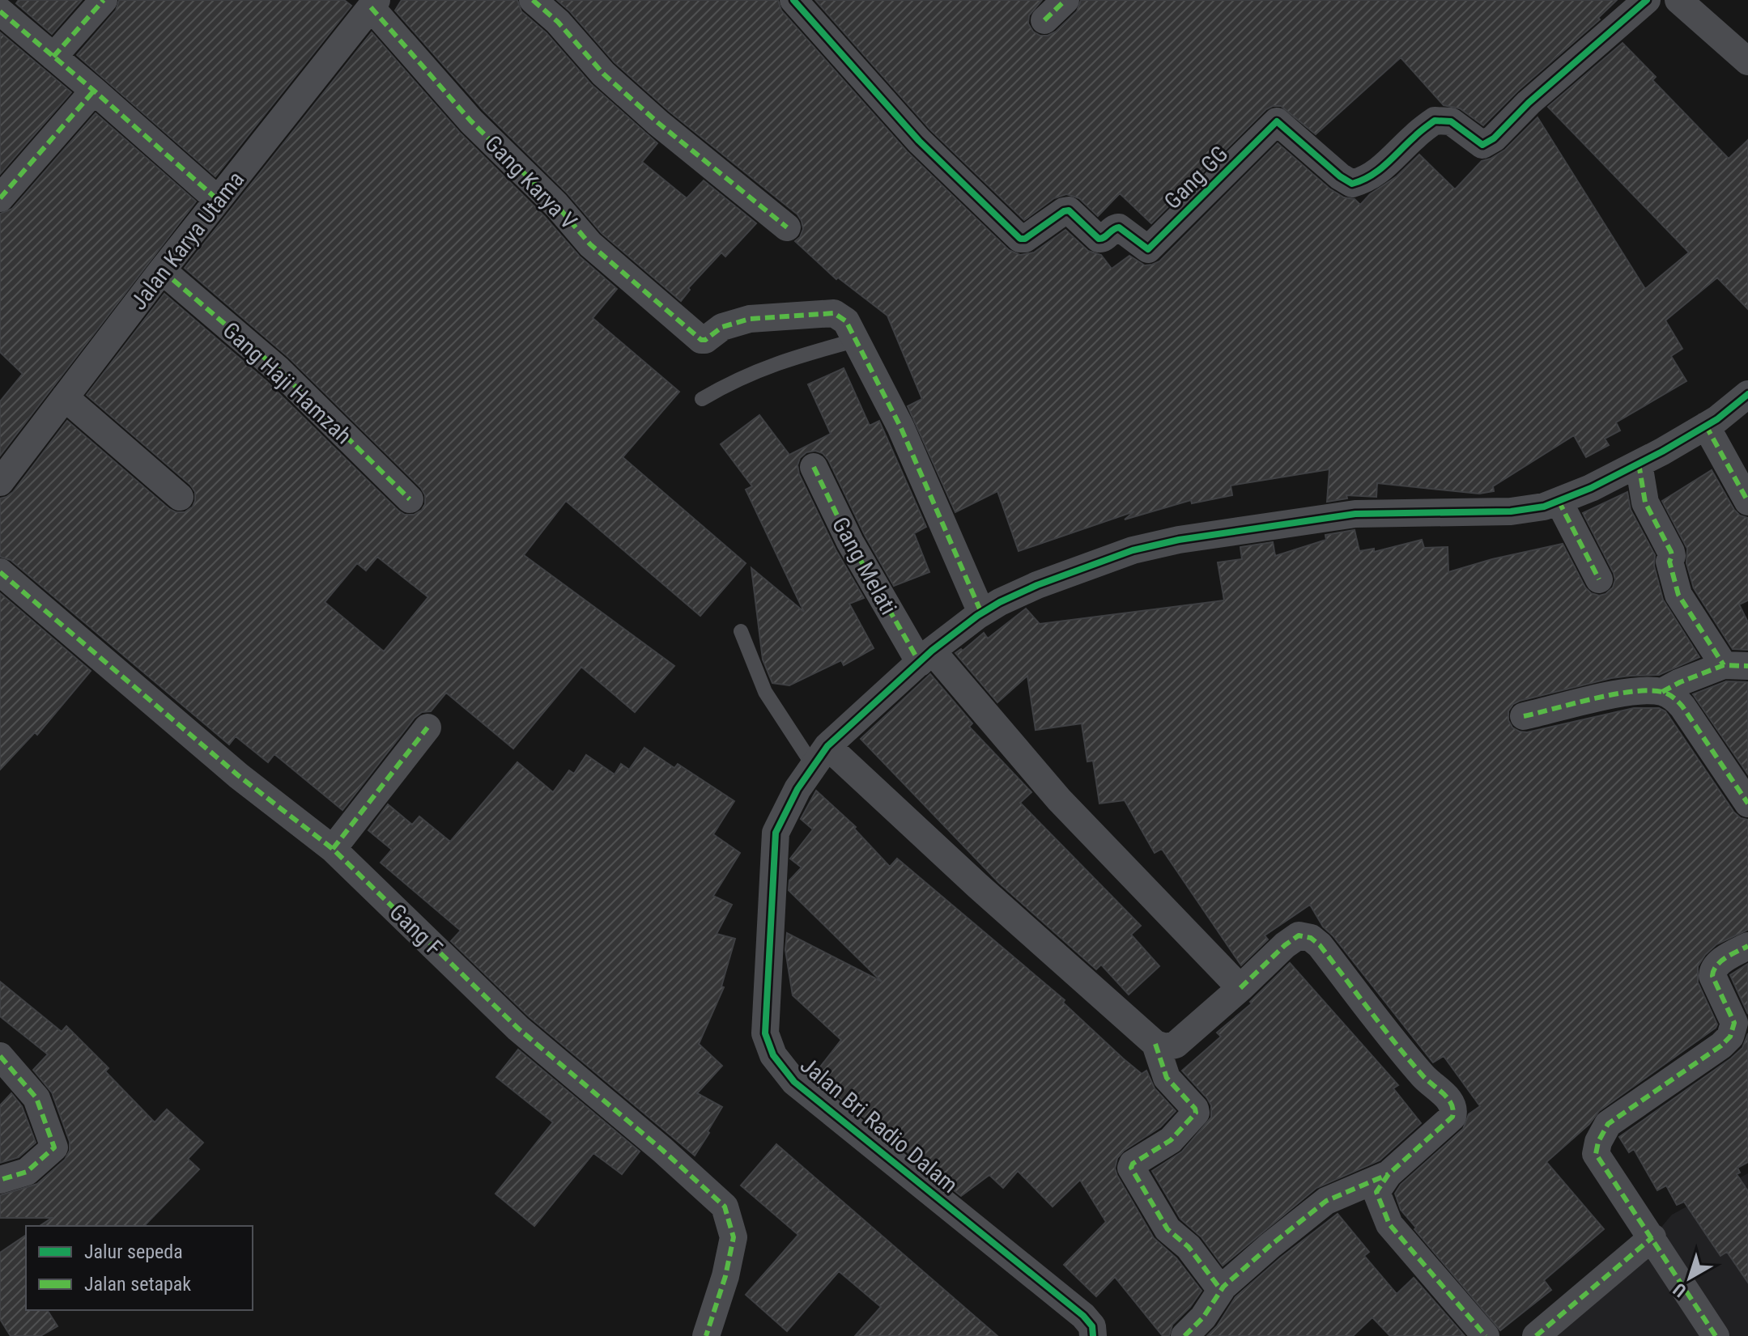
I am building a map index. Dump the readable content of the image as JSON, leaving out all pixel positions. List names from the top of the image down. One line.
{"streets":{"street":["Gang GG","Gang Karya V","Jalan Karya Utama","Gang Haji Hamzah","Gang Melati","Gang F","Jalan Bri Radio Dalam"]},"crossings":[["Gang Karya V","Jalan Karya Utama"],["Jalan Karya Utama","Gang Haji Hamzah"],["Gang Melati","Jalan Bri Radio Dalam"]],"legend":["Jalur sepeda","Jalan setapak"],"north":"bottom left"}
